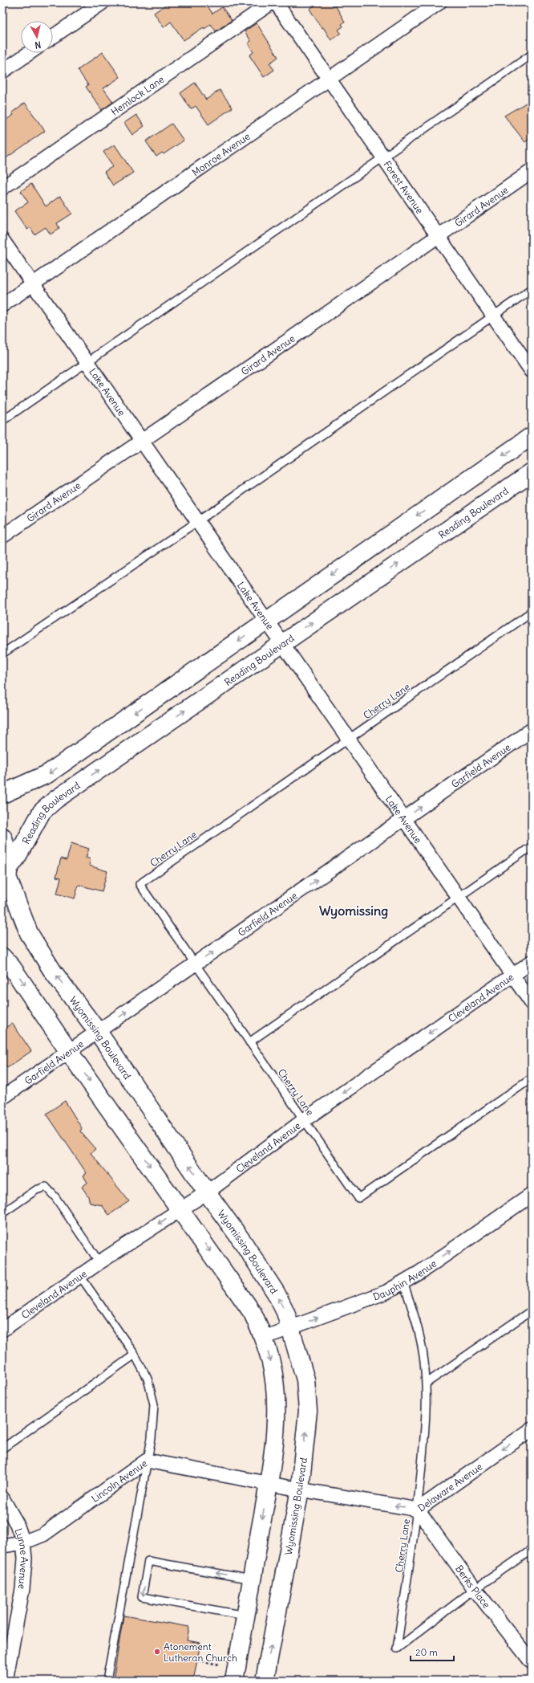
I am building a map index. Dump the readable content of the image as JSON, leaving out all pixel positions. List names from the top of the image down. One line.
{"streets":{"main road":["Reading Boulevard","Wyomissing Boulevard"],"street":["Hemlock Lane","Monroe Avenue","Forest Avenue","Girard Avenue","Lake Avenue","Garfield Avenue","Cleveland Avenue","Dauphin Avenue","Lincoln Avenue","Delaware Avenue","Lynne Avenue","Berks Place"],"lane":["Cherry Lane"]},"crossings":[["Monroe Avenue","Forest Avenue"],["Monroe Avenue","Lake Avenue"],["Forest Avenue","Girard Avenue"],["Girard Avenue","Lake Avenue"],["Lake Avenue","Reading Boulevard"],["Lake Avenue","Cherry Lane"],["Lake Avenue","Garfield Avenue"],["Lake Avenue","Cleveland Avenue"],["Reading Boulevard","Wyomissing Boulevard"],["Cherry Lane","Garfield Avenue"],["Cherry Lane","Cleveland Avenue"],["Cherry Lane","Dauphin Avenue"],["Cherry Lane","Delaware Avenue"],["Cherry Lane","Berks Place"],["Garfield Avenue","Wyomissing Boulevard"],["Cleveland Avenue","Wyomissing Boulevard"],["Wyomissing Boulevard","Dauphin Avenue"],["Wyomissing Boulevard","Lincoln Avenue"],["Wyomissing Boulevard","Delaware Avenue"],["Lincoln Avenue","Delaware Avenue"],["Lincoln Avenue","Lynne Avenue"],["Delaware Avenue","Berks Place"]],"one_way":["Garfield Avenue","Cleveland Avenue","Dauphin Avenue","Delaware Avenue"],"districts":["Wyomissing"],"places":["Atonement Lutheran Church"],"scale_bar":"20 m","north":"bottom"}
